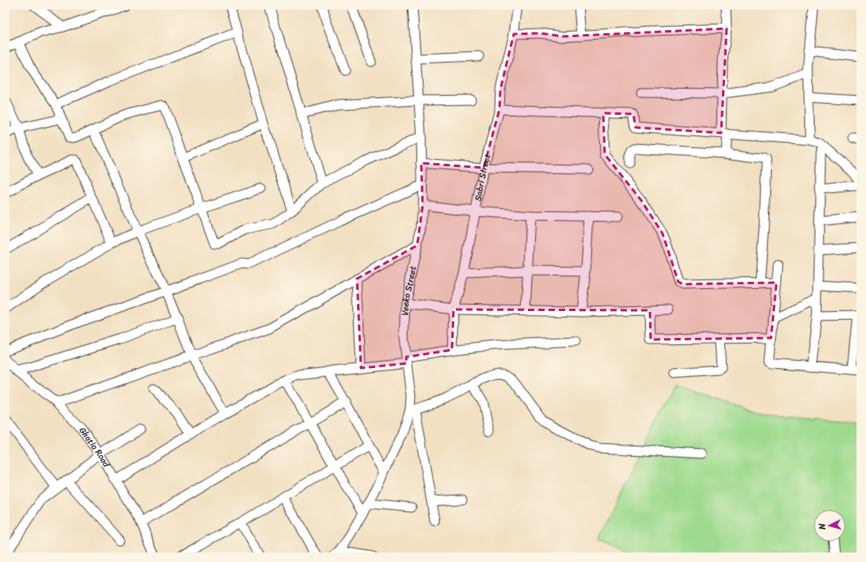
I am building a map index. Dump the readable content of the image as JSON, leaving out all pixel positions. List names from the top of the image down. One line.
{"streets":{"street":["Sabri Street","Veeko Street","Ghatia Road"]},"north":"left"}
